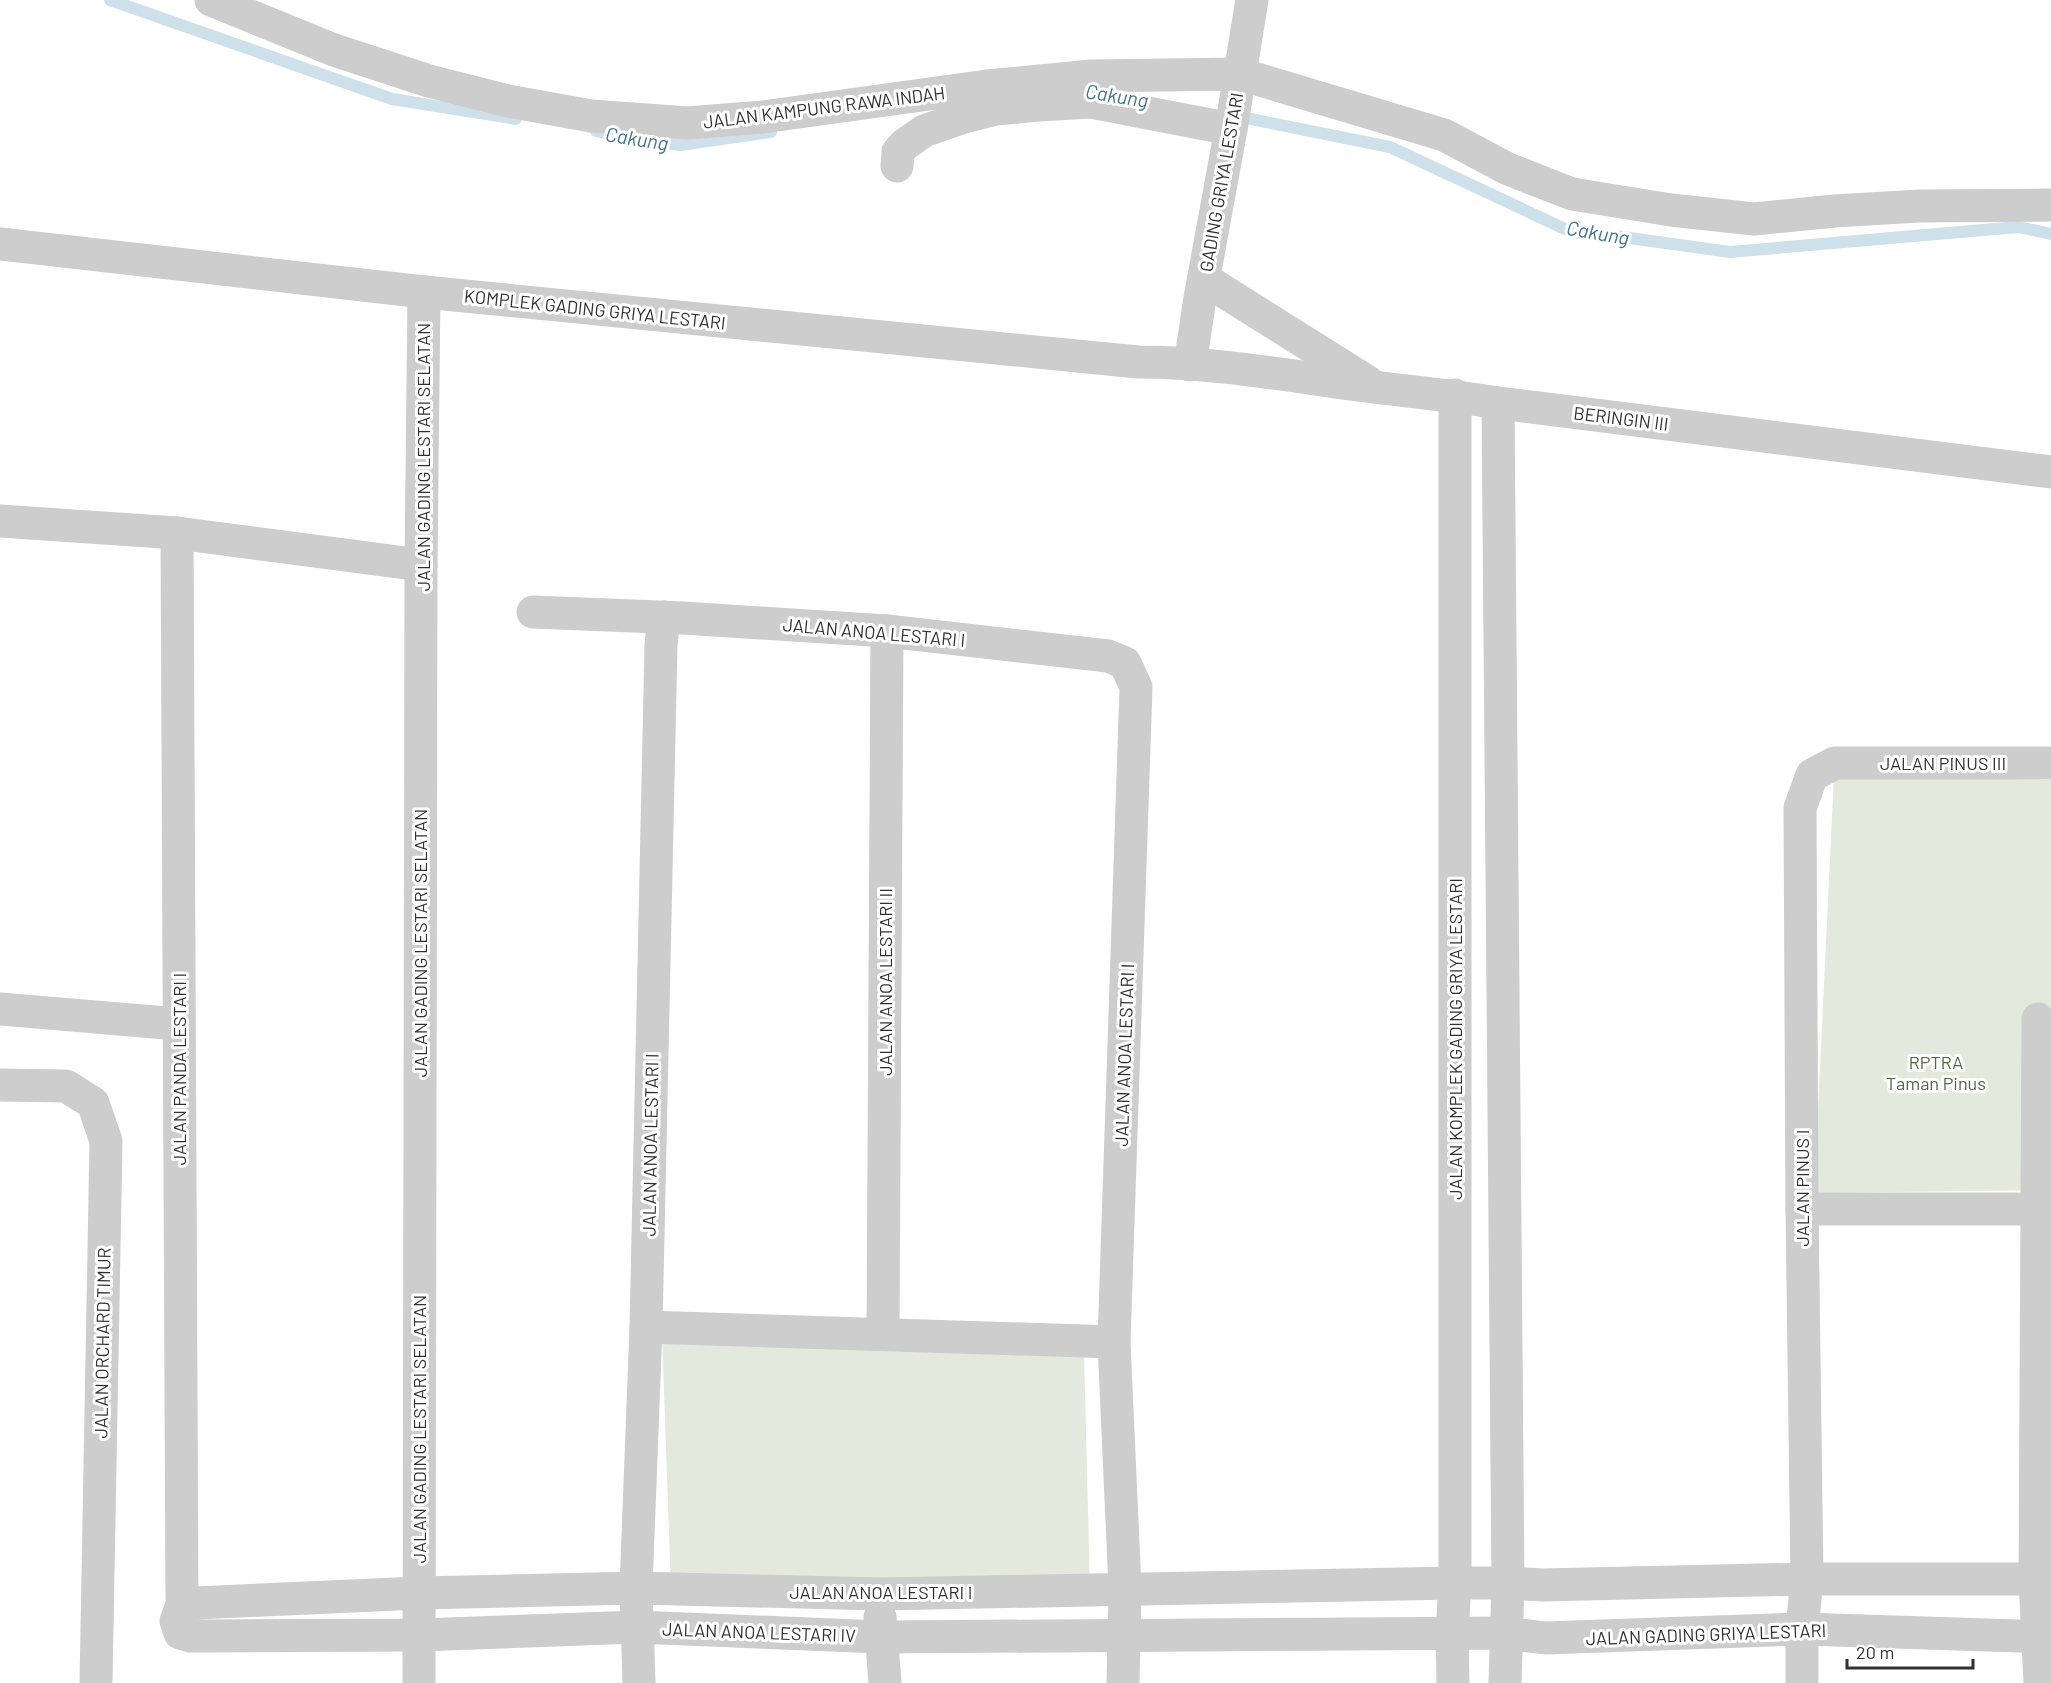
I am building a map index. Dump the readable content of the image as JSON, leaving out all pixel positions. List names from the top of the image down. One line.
{"streets":{"street":["JALAN KAMPUNG RAWA INDAH","GADING GRIYA LESTARI","KOMPLEK GADING GRIYA LESTARI","BERINGIN III","JALAN GADING LESTARI SELATAN","JALAN ANOA LESTARI I","JALAN PINUS III","JALAN ANOA LESTARI II","JALAN KOMPLEK GADING GRIYA LESTARI","JALAN PANDA LESTARI I","JALAN PINUS I","JALAN ORCHARD TIMUR","JALAN ANOA LESTARI IV","JALAN GADING GRIYA LESTARI"]},"crossings":[["JALAN KAMPUNG RAWA INDAH","GADING GRIYA LESTARI"],["GADING GRIYA LESTARI","KOMPLEK GADING GRIYA LESTARI"],["GADING GRIYA LESTARI","BERINGIN III"],["KOMPLEK GADING GRIYA LESTARI","BERINGIN III"],["KOMPLEK GADING GRIYA LESTARI","JALAN GADING LESTARI SELATAN"],["BERINGIN III","JALAN KOMPLEK GADING GRIYA LESTARI"],["JALAN ANOA LESTARI I","JALAN ANOA LESTARI II"],["JALAN ANOA LESTARI I","JALAN ANOA LESTARI IV"],["JALAN PINUS III","JALAN PINUS I"],["JALAN KOMPLEK GADING GRIYA LESTARI","JALAN GADING GRIYA LESTARI"],["JALAN PINUS I","JALAN GADING GRIYA LESTARI"]],"water":["Cakung"],"parks":["RPTRA Taman Pinus"],"scale_bar":"20 m"}
